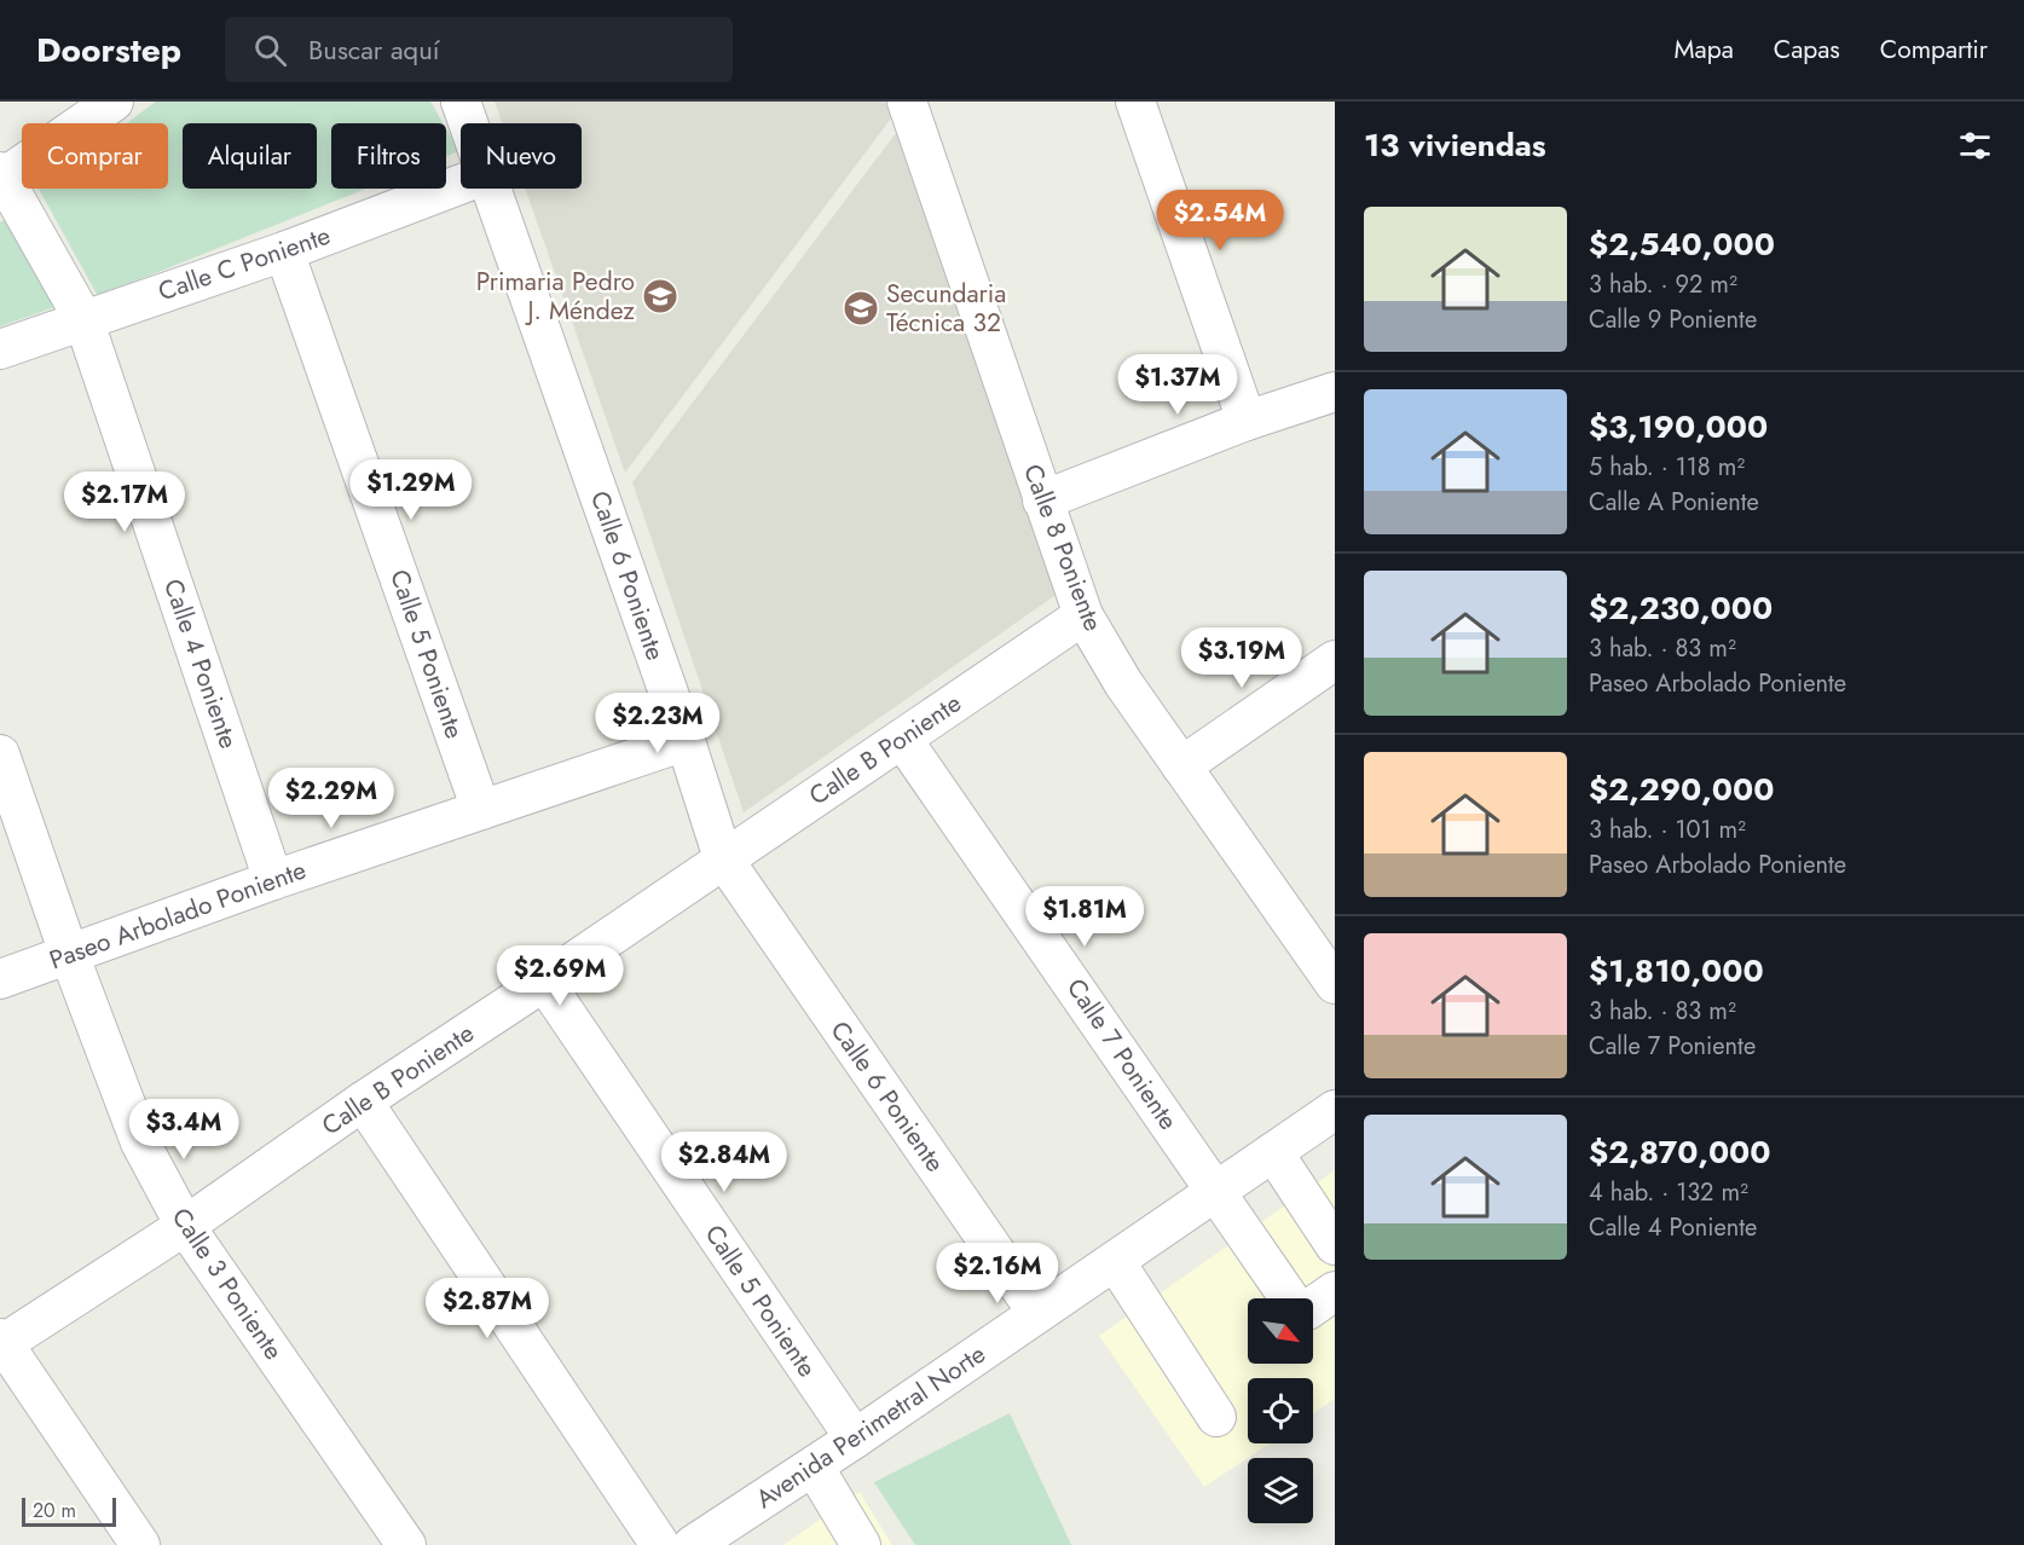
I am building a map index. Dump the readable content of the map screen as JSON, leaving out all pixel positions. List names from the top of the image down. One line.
{"streets":{"street":["Calle C Poniente","Calle 8 Poniente","Calle 6 Poniente","Calle 5 Poniente","Calle 4 Poniente","Calle B Poniente","Paseo Arbolado Poniente","Calle 7 Poniente","Calle 3 Poniente","Avenida Perimetral Norte"]},"crossings":[["Calle C Poniente","Calle 5 Poniente"],["Calle C Poniente","Calle 4 Poniente"],["Calle 8 Poniente","Calle B Poniente"],["Calle 6 Poniente","Calle B Poniente"],["Calle 6 Poniente","Paseo Arbolado Poniente"],["Calle 6 Poniente","Avenida Perimetral Norte"],["Calle 5 Poniente","Calle B Poniente"],["Calle 5 Poniente","Paseo Arbolado Poniente"],["Calle 5 Poniente","Avenida Perimetral Norte"],["Calle 4 Poniente","Paseo Arbolado Poniente"],["Calle B Poniente","Calle 7 Poniente"],["Calle B Poniente","Calle 3 Poniente"],["Paseo Arbolado Poniente","Calle 3 Poniente"],["Calle 7 Poniente","Avenida Perimetral Norte"]],"places":{"school or university":["Primaria Pedro J. Méndez","Secundaria Técnica 32"]},"scale_bar":"20 m","north":"bottom right","page":{"header":"Doorstep","search":"Buscar aquí","nav":["Mapa","Capas","Compartir"],"heading":"13 viviendas","chip":["Comprar","Alquilar","Filtros","Nuevo"],"list":[{"name":"$2,540,000","note":"3 hab. · 92 m² · Calle 9 Poniente"},{"name":"$3,190,000","note":"5 hab. · 118 m² · Calle A Poniente"},{"name":"$2,230,000","note":"3 hab. · 83 m² · Paseo Arbolado Poniente"},{"name":"$2,290,000","note":"3 hab. · 101 m² · Paseo Arbolado Poniente"},{"name":"$1,810,000","note":"3 hab. · 83 m² · Calle 7 Poniente"},{"name":"$2,870,000","note":"4 hab. · 132 m² · Calle 4 Poniente"}],"price":["$2.54M","$1.37M","$1.29M","$2.17M","$3.19M","$2.23M","$2.29M","$1.81M","$2.69M","$3.4M","$2.84M","$2.16M","$2.87M"],"scale":"20 m"}}
